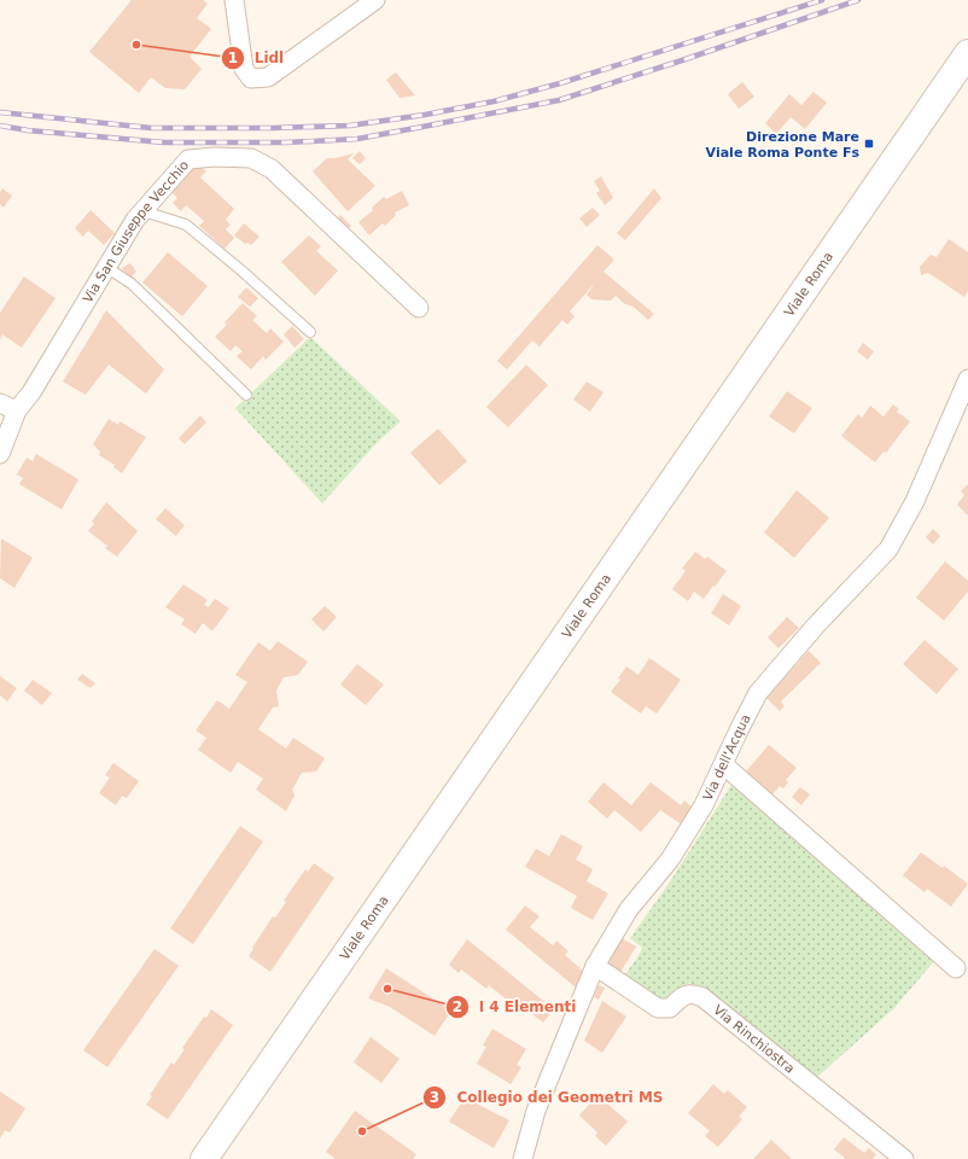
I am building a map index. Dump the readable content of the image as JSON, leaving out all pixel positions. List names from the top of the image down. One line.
{"streets":{"main road":["Viale Roma"],"street":["Via San Giuseppe Vecchio","Via dell'Acqua","Via Rinchiostra"]},"crossings":[["Via dell'Acqua","Via Rinchiostra"]],"places":{"other":["Lidl","I 4 Elementi","Collegio dei Geometri MS"],"transit":["Direzione Mare Viale Roma Ponte Fs"]}}
